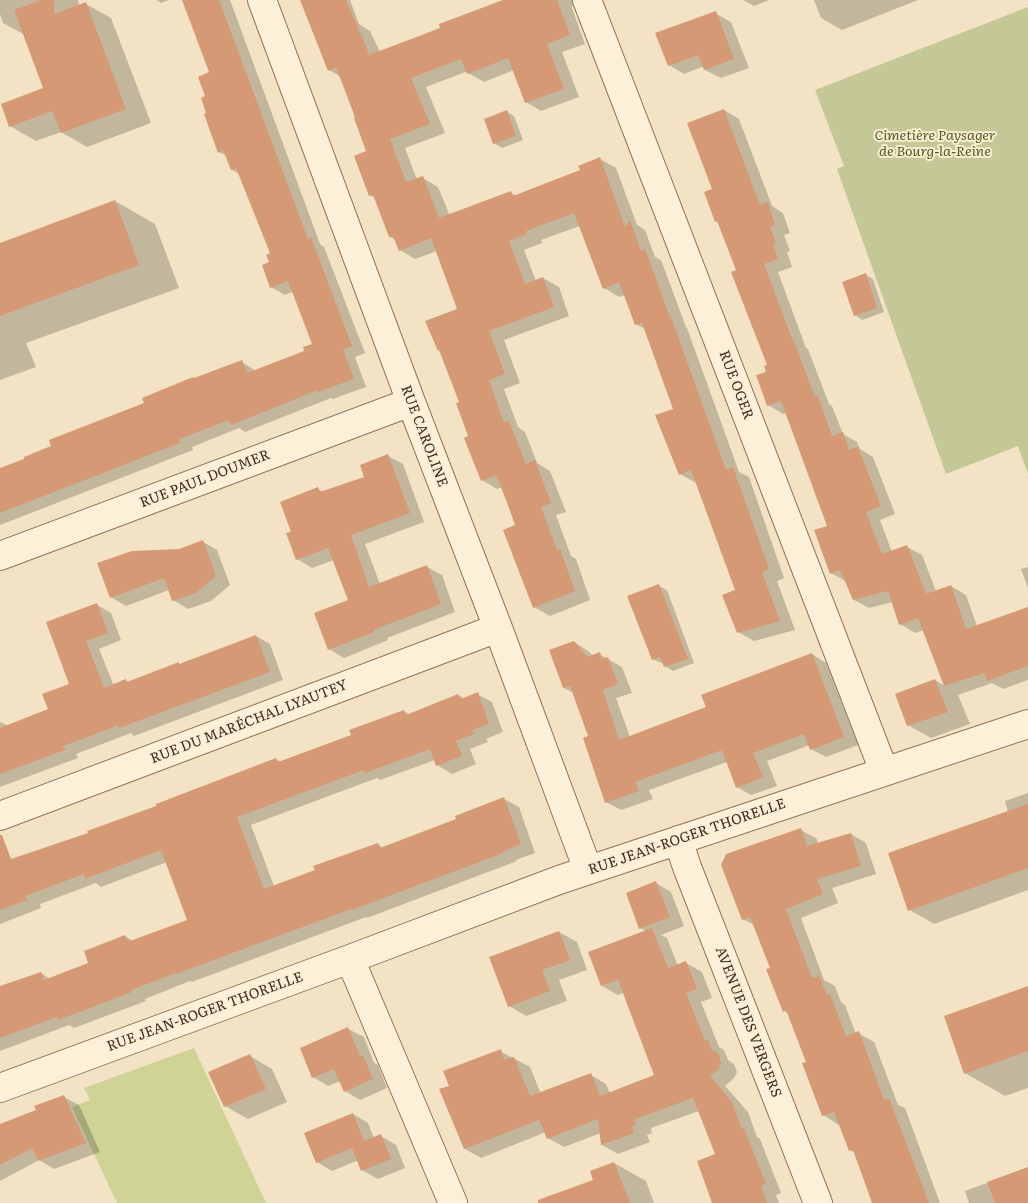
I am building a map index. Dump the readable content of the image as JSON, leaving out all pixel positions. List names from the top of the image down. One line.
{"streets":{"street":["RUE OGER","RUE CAROLINE","RUE PAUL DOUMER","RUE DU MARÉCHAL LYAUTEY","RUE JEAN-ROGER THORELLE","AVENUE DES VERGERS"]},"crossings":[["RUE OGER","RUE JEAN-ROGER THORELLE"],["RUE CAROLINE","RUE PAUL DOUMER"],["RUE CAROLINE","RUE DU MARÉCHAL LYAUTEY"],["RUE CAROLINE","RUE JEAN-ROGER THORELLE"],["RUE JEAN-ROGER THORELLE","AVENUE DES VERGERS"]],"parks":["Cimetière Paysager de Bourg-la-Reine"]}
